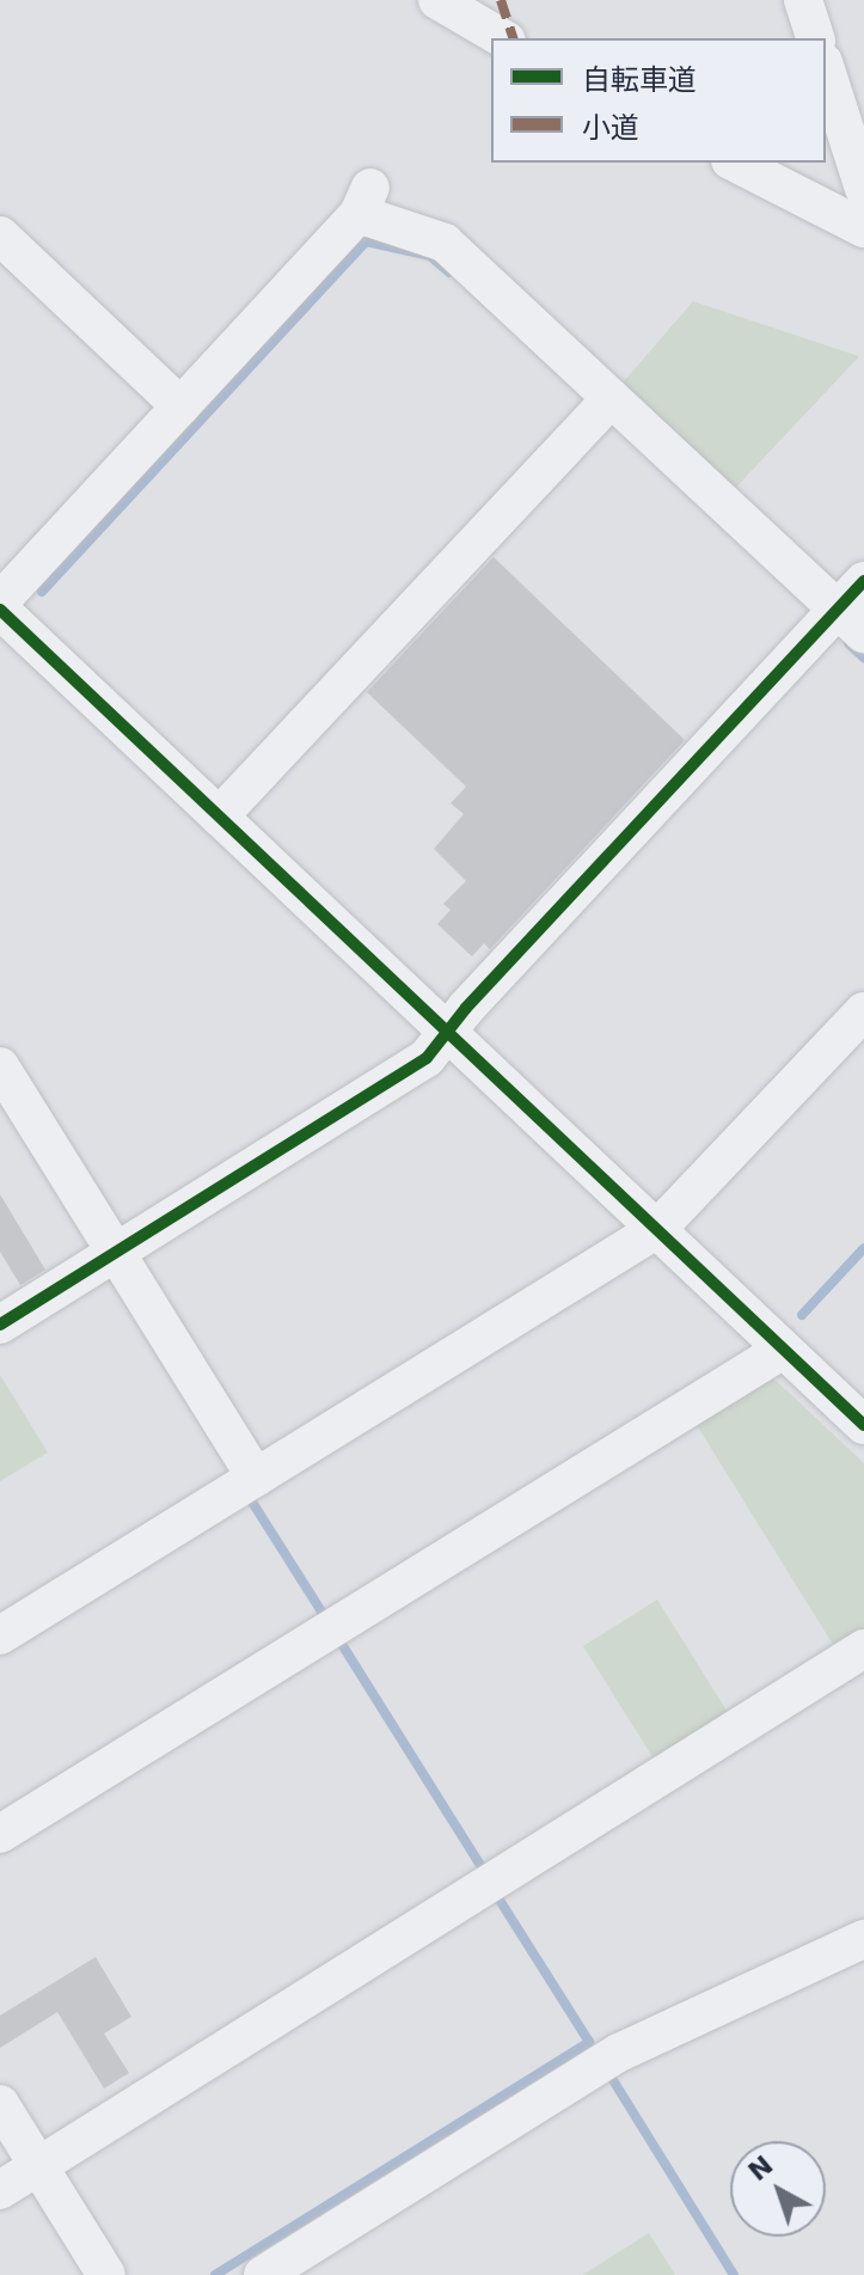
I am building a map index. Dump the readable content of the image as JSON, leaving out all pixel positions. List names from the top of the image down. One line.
{"legend":["自転車道","小道"],"north":"top left"}
